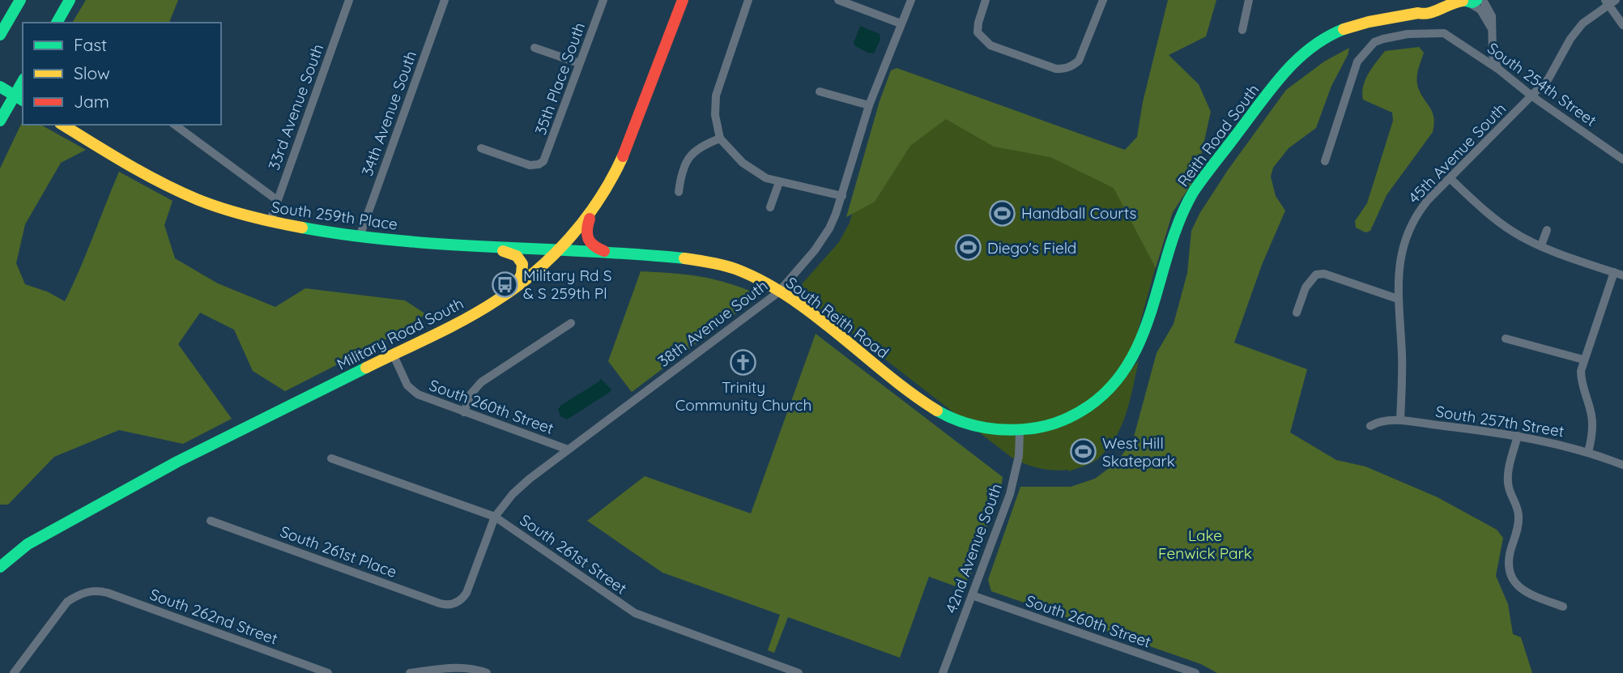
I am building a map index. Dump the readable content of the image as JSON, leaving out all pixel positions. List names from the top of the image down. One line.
{"streets":{"main road":["Reith Road South","South 259th Place","South Reith Road","Military Road South"],"street":["35th Place South","South 254th Street","33rd Avenue South","34th Avenue South","45th Avenue South","38th Avenue South","South 260th Street","South 257th Street","42nd Avenue South","South 261st Place","South 261st Street","South 262nd Street"]},"crossings":[["South 254th Street","45th Avenue South"],["33rd Avenue South","South 259th Place"],["34th Avenue South","South 259th Place"],["Reith Road South","South Reith Road"],["Reith Road South","42nd Avenue South"],["45th Avenue South","South 257th Street"],["South 259th Place","South Reith Road"],["South 259th Place","Military Road South"],["South Reith Road","38th Avenue South"],["South Reith Road","Military Road South"],["South Reith Road","42nd Avenue South"],["38th Avenue South","South 260th Street"],["38th Avenue South","South 261st Place"],["38th Avenue South","South 261st Street"],["Military Road South","South 260th Street"],["South 260th Street","42nd Avenue South"]],"parks":["Lake Fenwick Park"],"places":{"sports":["Handball Courts","Diego's Field","West Hill Skatepark"],"bus stop":["Military Rd S & S 259th Pl"],"church":["Trinity Community Church"]},"legend":["Fast","Slow","Jam"]}
